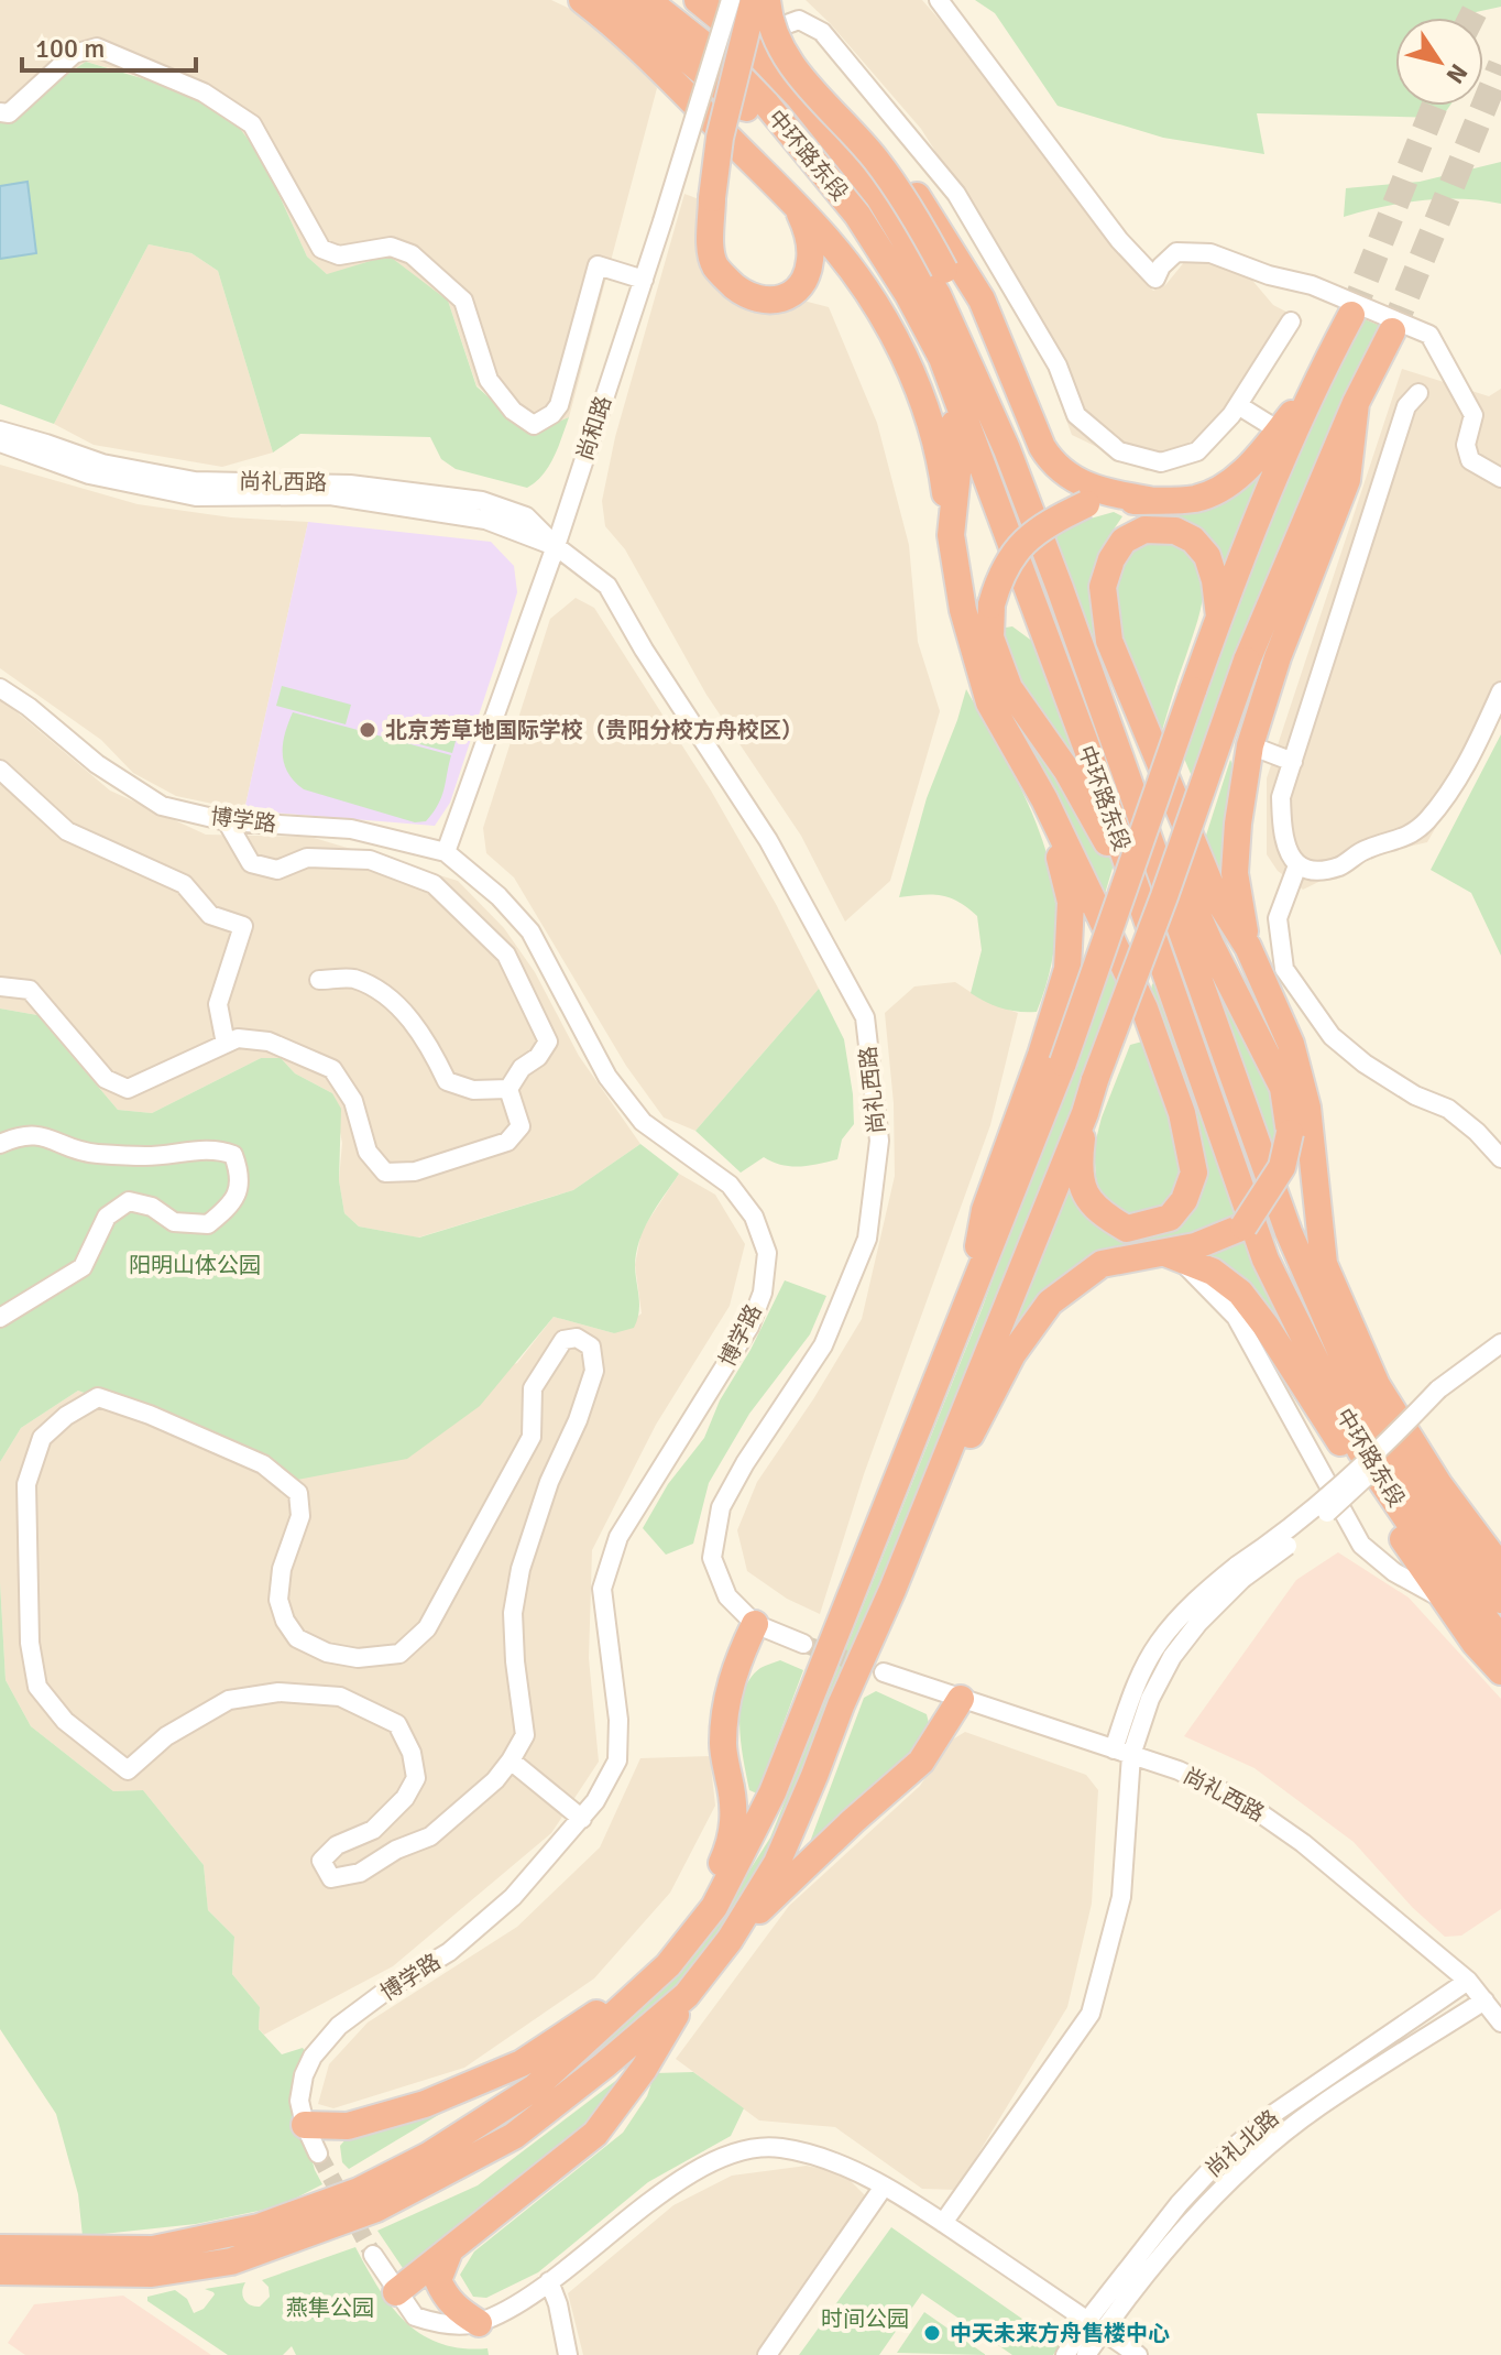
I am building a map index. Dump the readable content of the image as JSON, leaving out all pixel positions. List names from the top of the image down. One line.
{"streets":{"highway":["中环路东段"],"street":["尚和路","尚礼西路","博学路","尚礼北路"]},"crossings":[["尚和路","尚礼西路"],["尚和路","博学路"],["尚礼西路","尚礼北路"]],"parks":["阳明山体公园","燕隼公园","时间公园"],"places":["北京芳草地国际学校（贵阳分校方舟校区）","中天未来方舟售楼中心"],"scale_bar":"100 m","north":"bottom right"}
